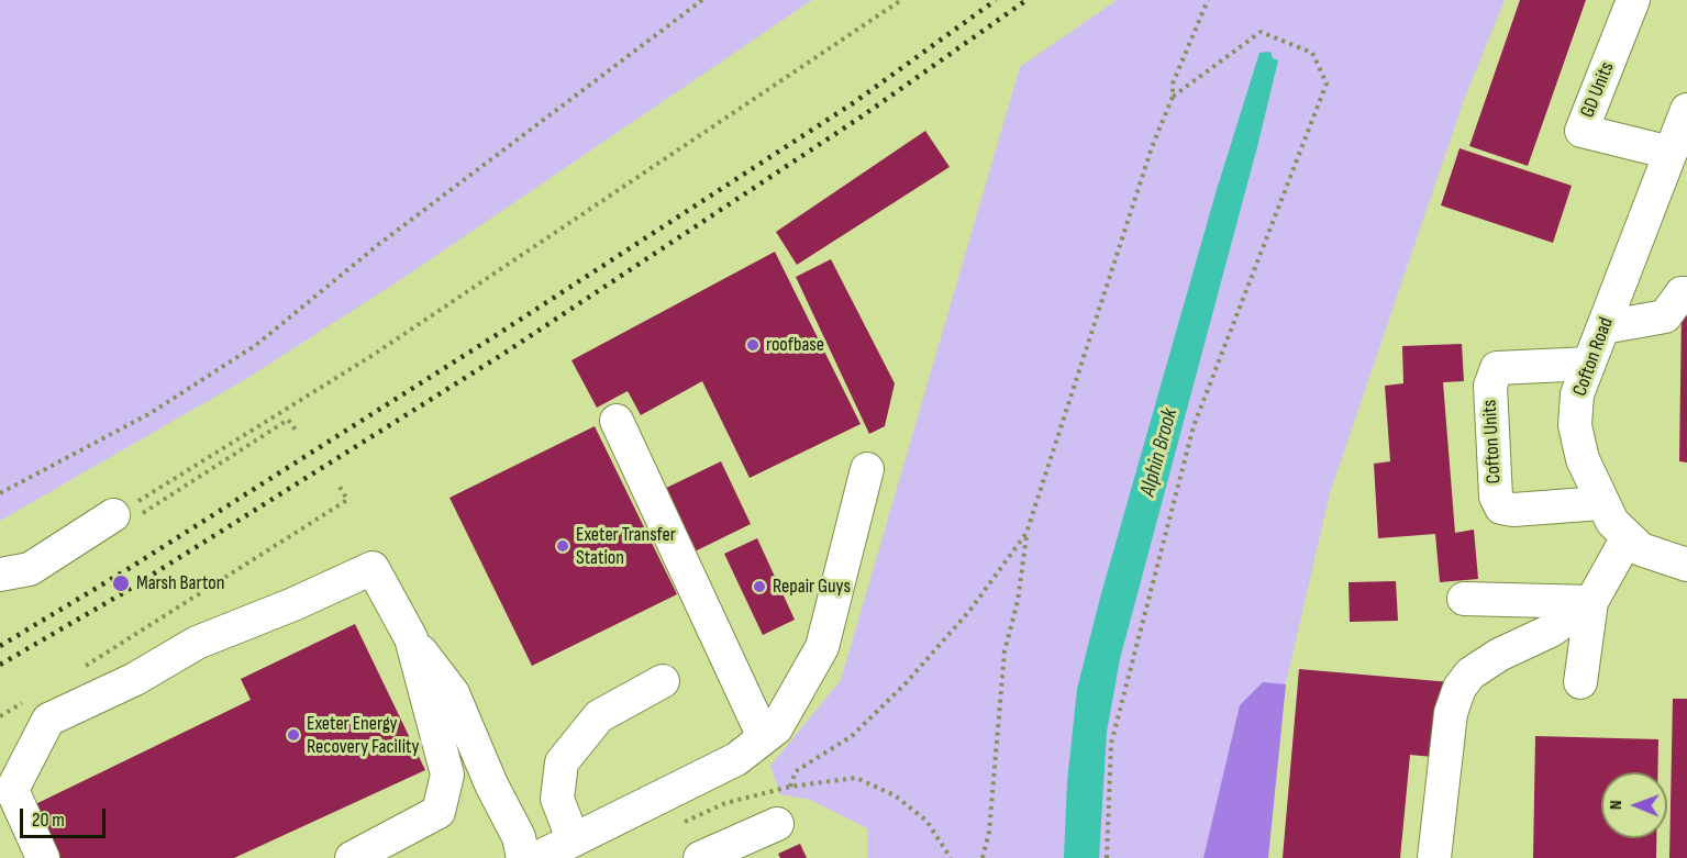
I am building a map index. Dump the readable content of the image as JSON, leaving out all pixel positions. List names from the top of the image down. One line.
{"streets":{"street":["GD Units","Cofton Road","Cofton Units"]},"crossings":[["GD Units","Cofton Road"],["Cofton Road","Cofton Units"]],"water":["Alphin Brook"],"places":["roofbase","Exeter Transfer Station","Marsh Barton","Repair Guys","Exeter Energy Recovery Facility"],"scale_bar":"20 m","north":"left"}
